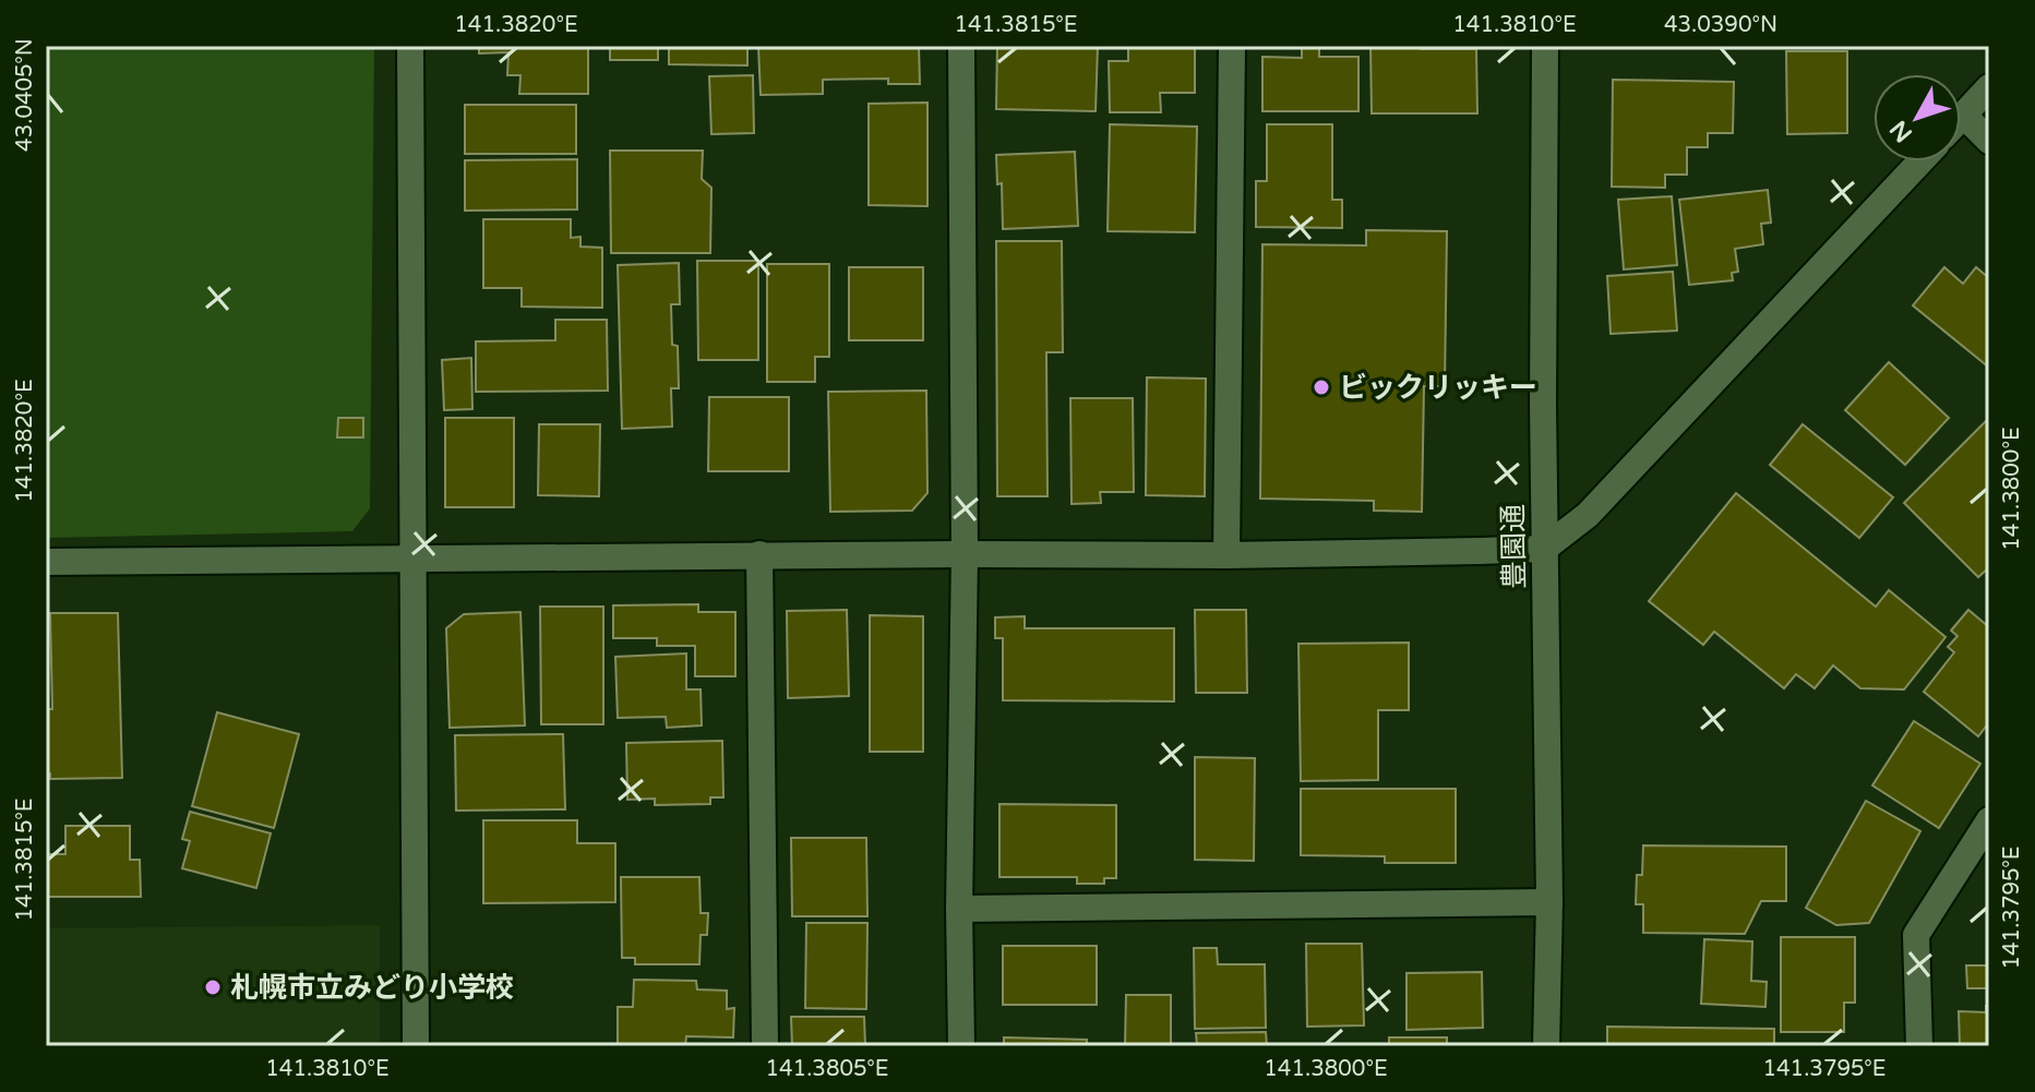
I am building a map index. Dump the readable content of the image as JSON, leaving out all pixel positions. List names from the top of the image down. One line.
{"streets":{"street":["豊園通"]},"places":["ビックリッキー","札幌市立みどり小学校"],"north":"bottom left","coordinates":["141.3820°E","141.3815°E","141.3810°E","43.0390°N","43.0405°N","141.3800°E","141.3795°E","141.3805°E"]}
